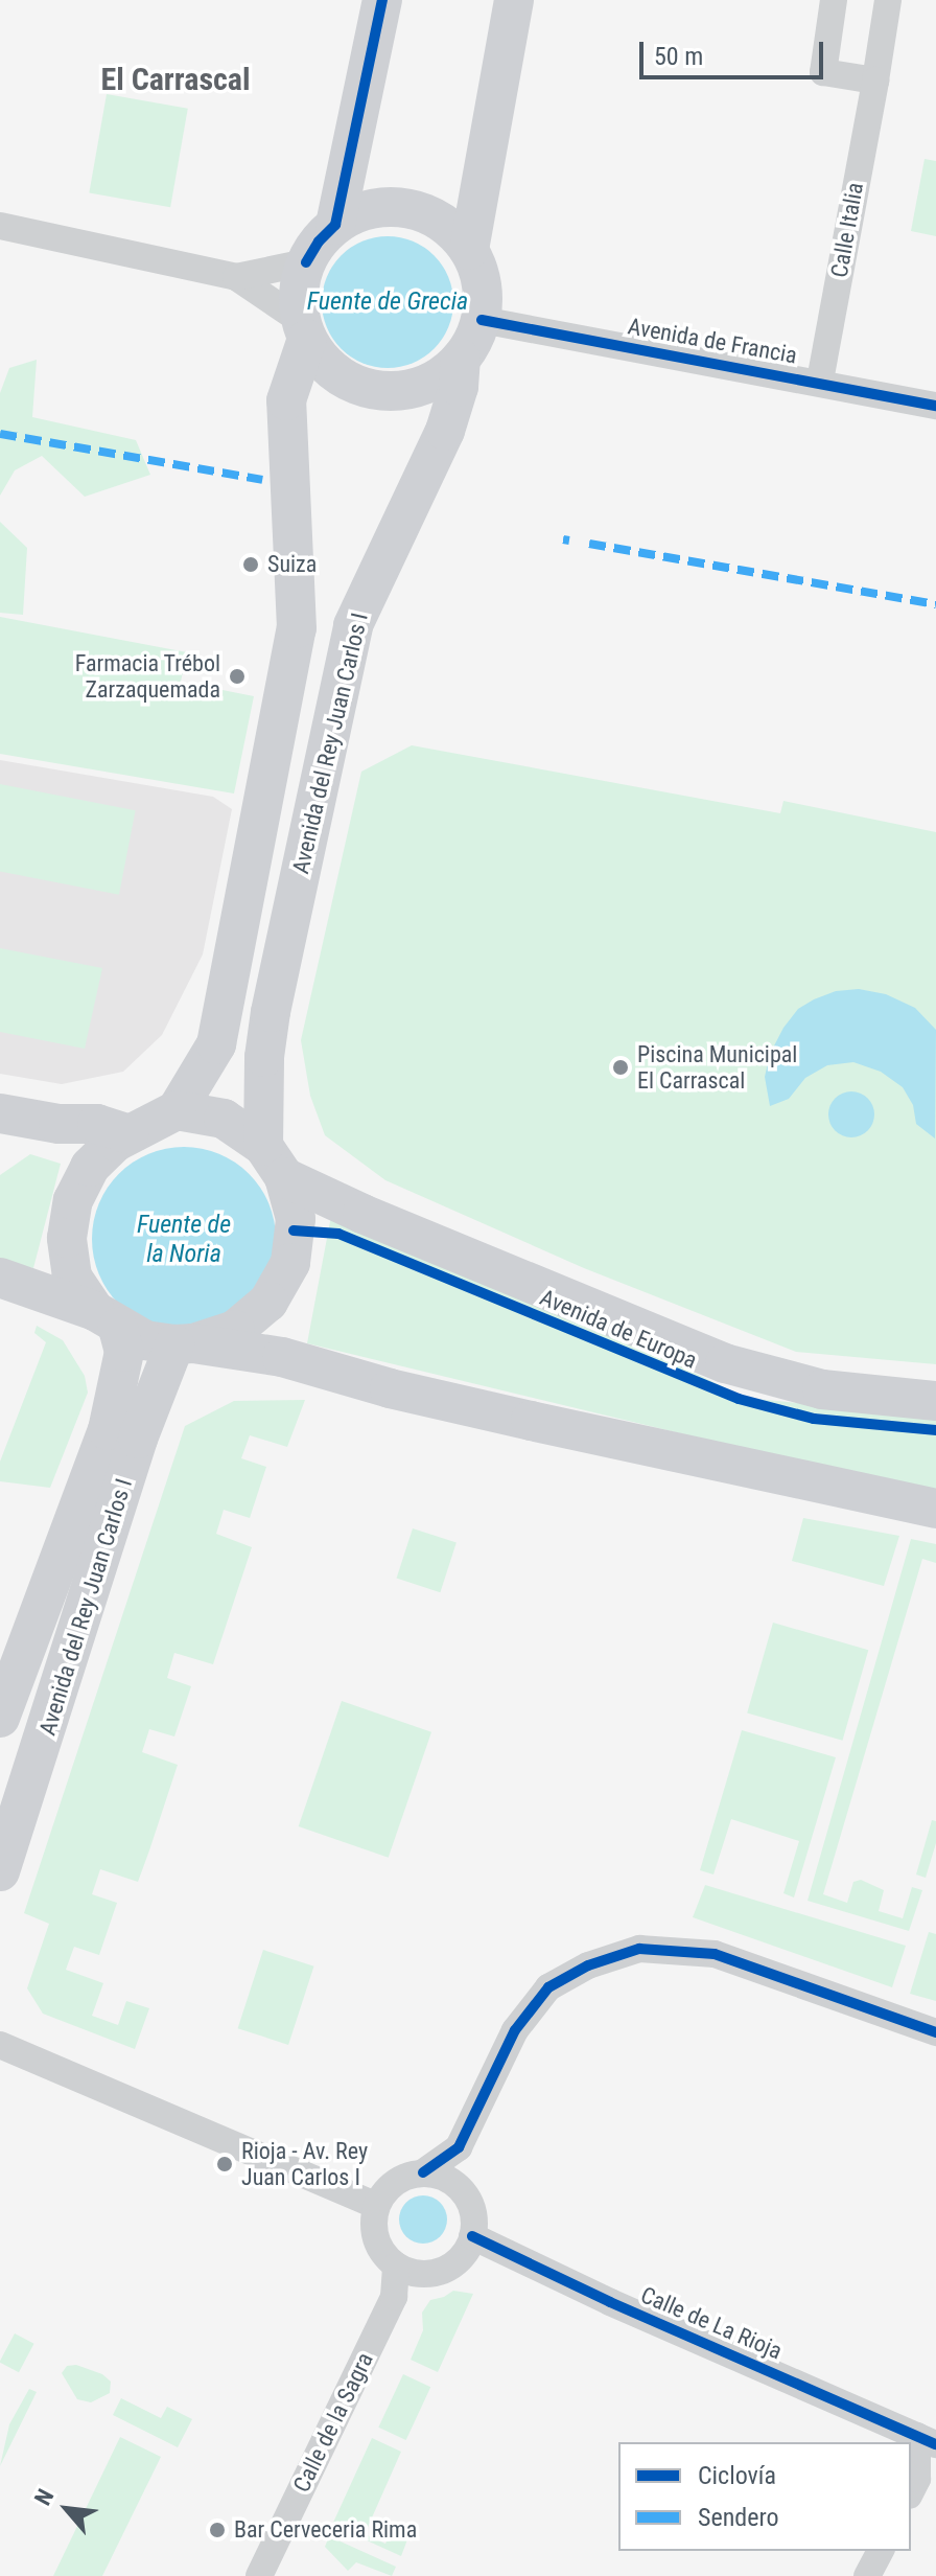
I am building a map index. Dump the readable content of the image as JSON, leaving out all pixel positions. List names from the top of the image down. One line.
{"streets":{"main road":["Avenida del Rey Juan Carlos I","Avenida de Europa"],"street":["Calle Italia","Avenida de Francia","Calle de La Rioja","Calle de la Sagra"]},"crossings":[["Calle Italia","Avenida de Francia"],["Avenida de Francia","Avenida del Rey Juan Carlos I"],["Avenida del Rey Juan Carlos I","Avenida de Europa"],["Calle de La Rioja","Calle de la Sagra"]],"districts":["El Carrascal"],"water":["Fuente de Grecia","Fuente de la Noria"],"places":["Suiza","Farmacia Trébol Zarzaquemada","Piscina Municipal El Carrascal","Rioja - Av. Rey Juan Carlos I","Bar Cerveceria Rima"],"legend":["Ciclovía","Sendero"],"scale_bar":"50 m","north":"top left"}
